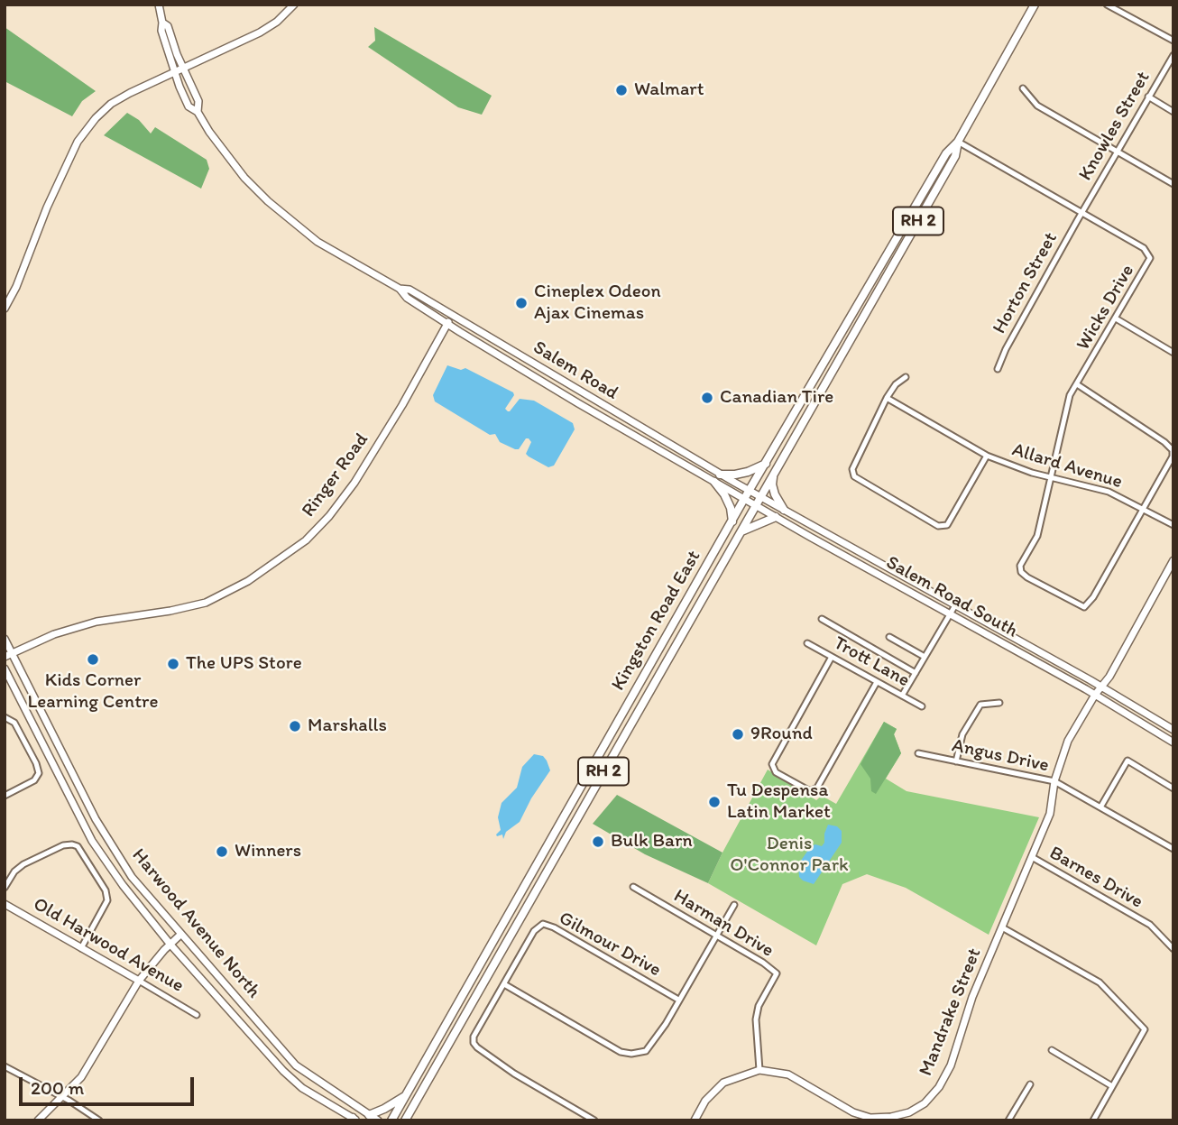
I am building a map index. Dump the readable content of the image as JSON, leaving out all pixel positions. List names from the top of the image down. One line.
{"streets":{"main road":["RH 2","Salem Road","Ringer Road","Salem Road South","Kingston Road East","Harwood Avenue North","Old Harwood Avenue","Mandrake Street"],"street":["Knowles Street","Horton Street","Wicks Drive","Allard Avenue","Trott Lane","Angus Drive","Barnes Drive","Harman Drive","Gilmour Drive"]},"crossings":[["Knowles Street","Horton Street"],["Knowles Street","Wicks Drive"],["Horton Street","Wicks Drive"],["Wicks Drive","Allard Avenue"],["Wicks Drive","Kingston Road East"],["Salem Road","Ringer Road"],["Salem Road","Salem Road South"],["Ringer Road","Harwood Avenue North"],["Salem Road South","Kingston Road East"],["Salem Road South","Mandrake Street"],["Angus Drive","Mandrake Street"],["Barnes Drive","Mandrake Street"],["Harman Drive","Mandrake Street"]],"parks":["Denis O'Connor Park"],"places":["Walmart","Cineplex Odeon Ajax Cinemas","Canadian Tire","Kids Corner Learning Centre","The UPS Store","Marshalls","9Round","Tu Despensa Latin Market","Bulk Barn","Winners"],"scale_bar":"200 m"}
